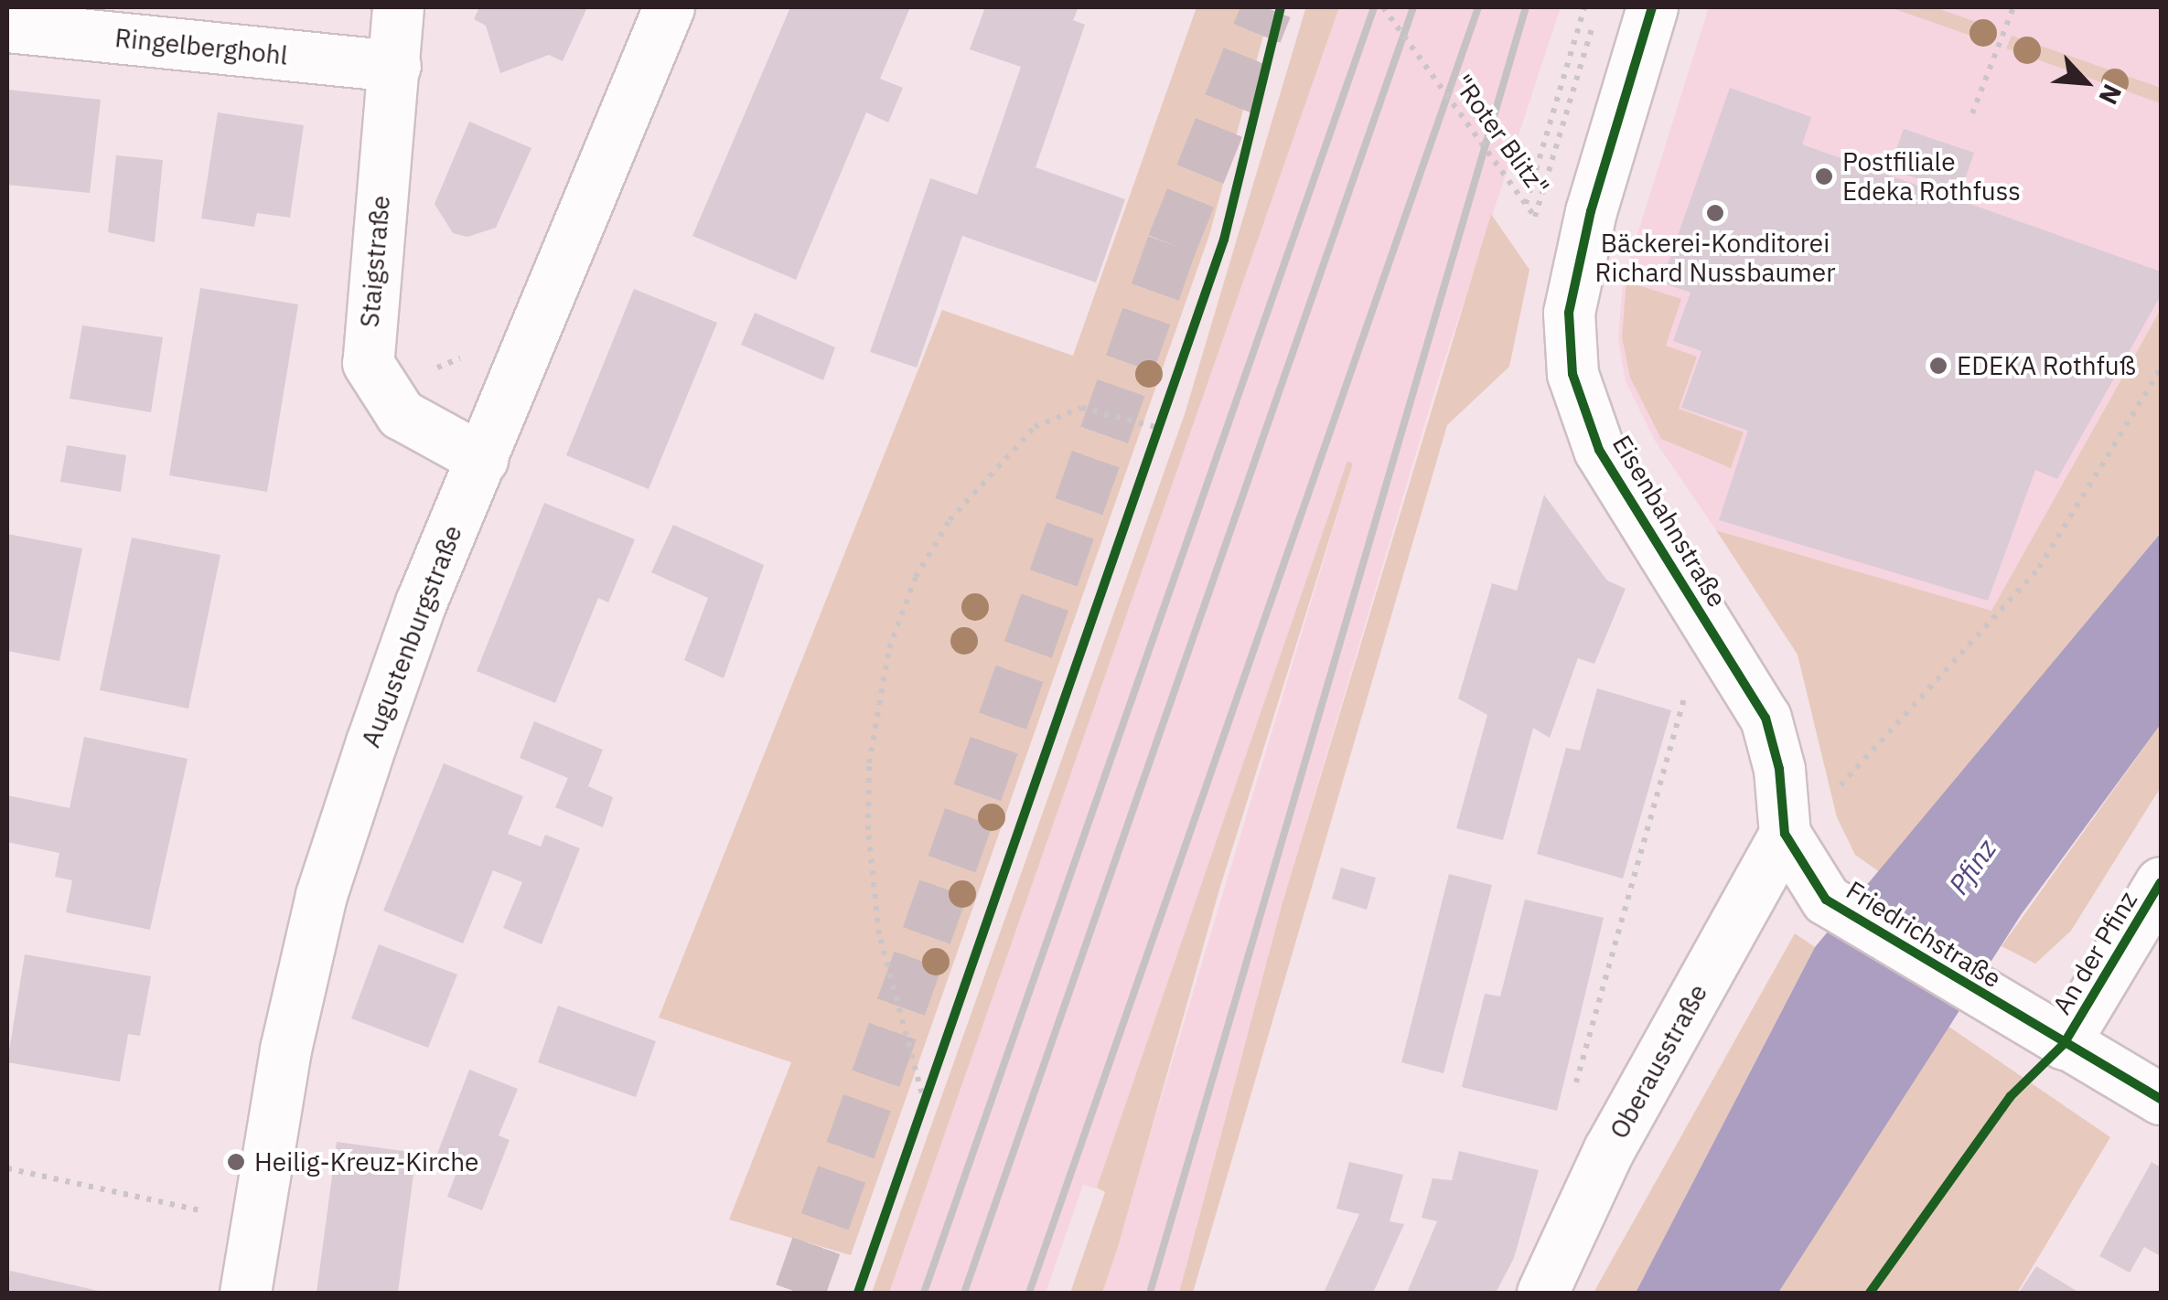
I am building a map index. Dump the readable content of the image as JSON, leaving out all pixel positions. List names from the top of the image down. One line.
{"streets":{"street":["Ringelberghohl","Staigstraße","Eisenbahnstraße","Augustenburgstraße","Friedrichstraße","An der Pfinz","Oberausstraße"],"path":["\"Roter Blitz\""]},"crossings":[["Ringelberghohl","Staigstraße"],["Staigstraße","Augustenburgstraße"],["Eisenbahnstraße","Friedrichstraße"],["Eisenbahnstraße","Oberausstraße"],["Friedrichstraße","An der Pfinz"],["Friedrichstraße","Oberausstraße"]],"water":["Pfinz"],"places":["Postfiliale Edeka Rothfuss","Bäckerei-Konditorei Richard Nussbaumer","EDEKA Rothfuß","Heilig-Kreuz-Kirche"],"north":"bottom right"}
